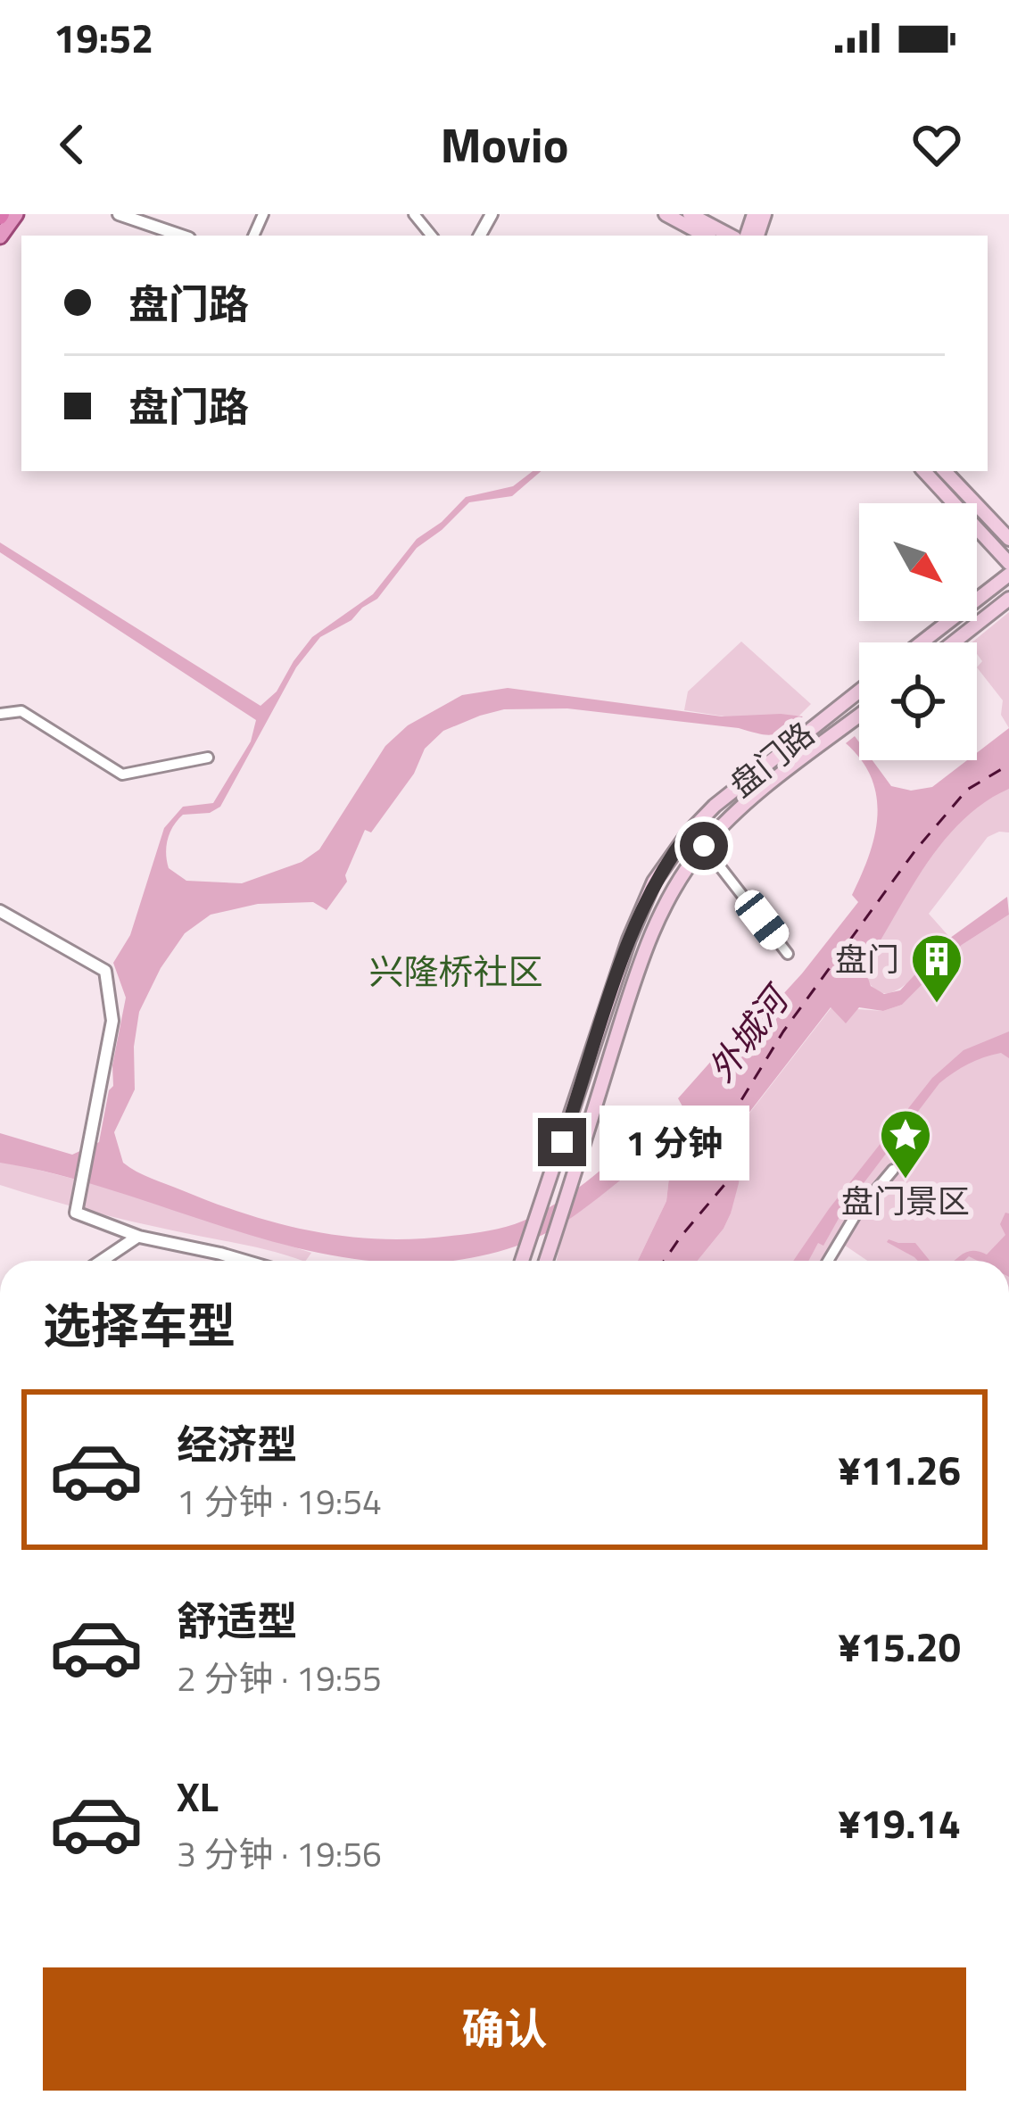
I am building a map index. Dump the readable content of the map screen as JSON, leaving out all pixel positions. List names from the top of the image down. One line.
{"streets":{"main road":["盘门路"]},"districts":["兴隆桥社区"],"water":["外城河"],"places":{"building":["盘门"],"place":["盘门景区"]},"north":"bottom right","page":{"status":"19:52","header":"Movio","banner":["盘门路","盘门路"],"bubble":"1 分钟","heading":"选择车型","list":[{"name":"经济型","note":"1 分钟 · 19:54","value":"¥11.26"},{"name":"舒适型","note":"2 分钟 · 19:55","value":"¥15.20"},{"name":"XL","note":"3 分钟 · 19:56","value":"¥19.14"}],"buttons":"确认"}}
